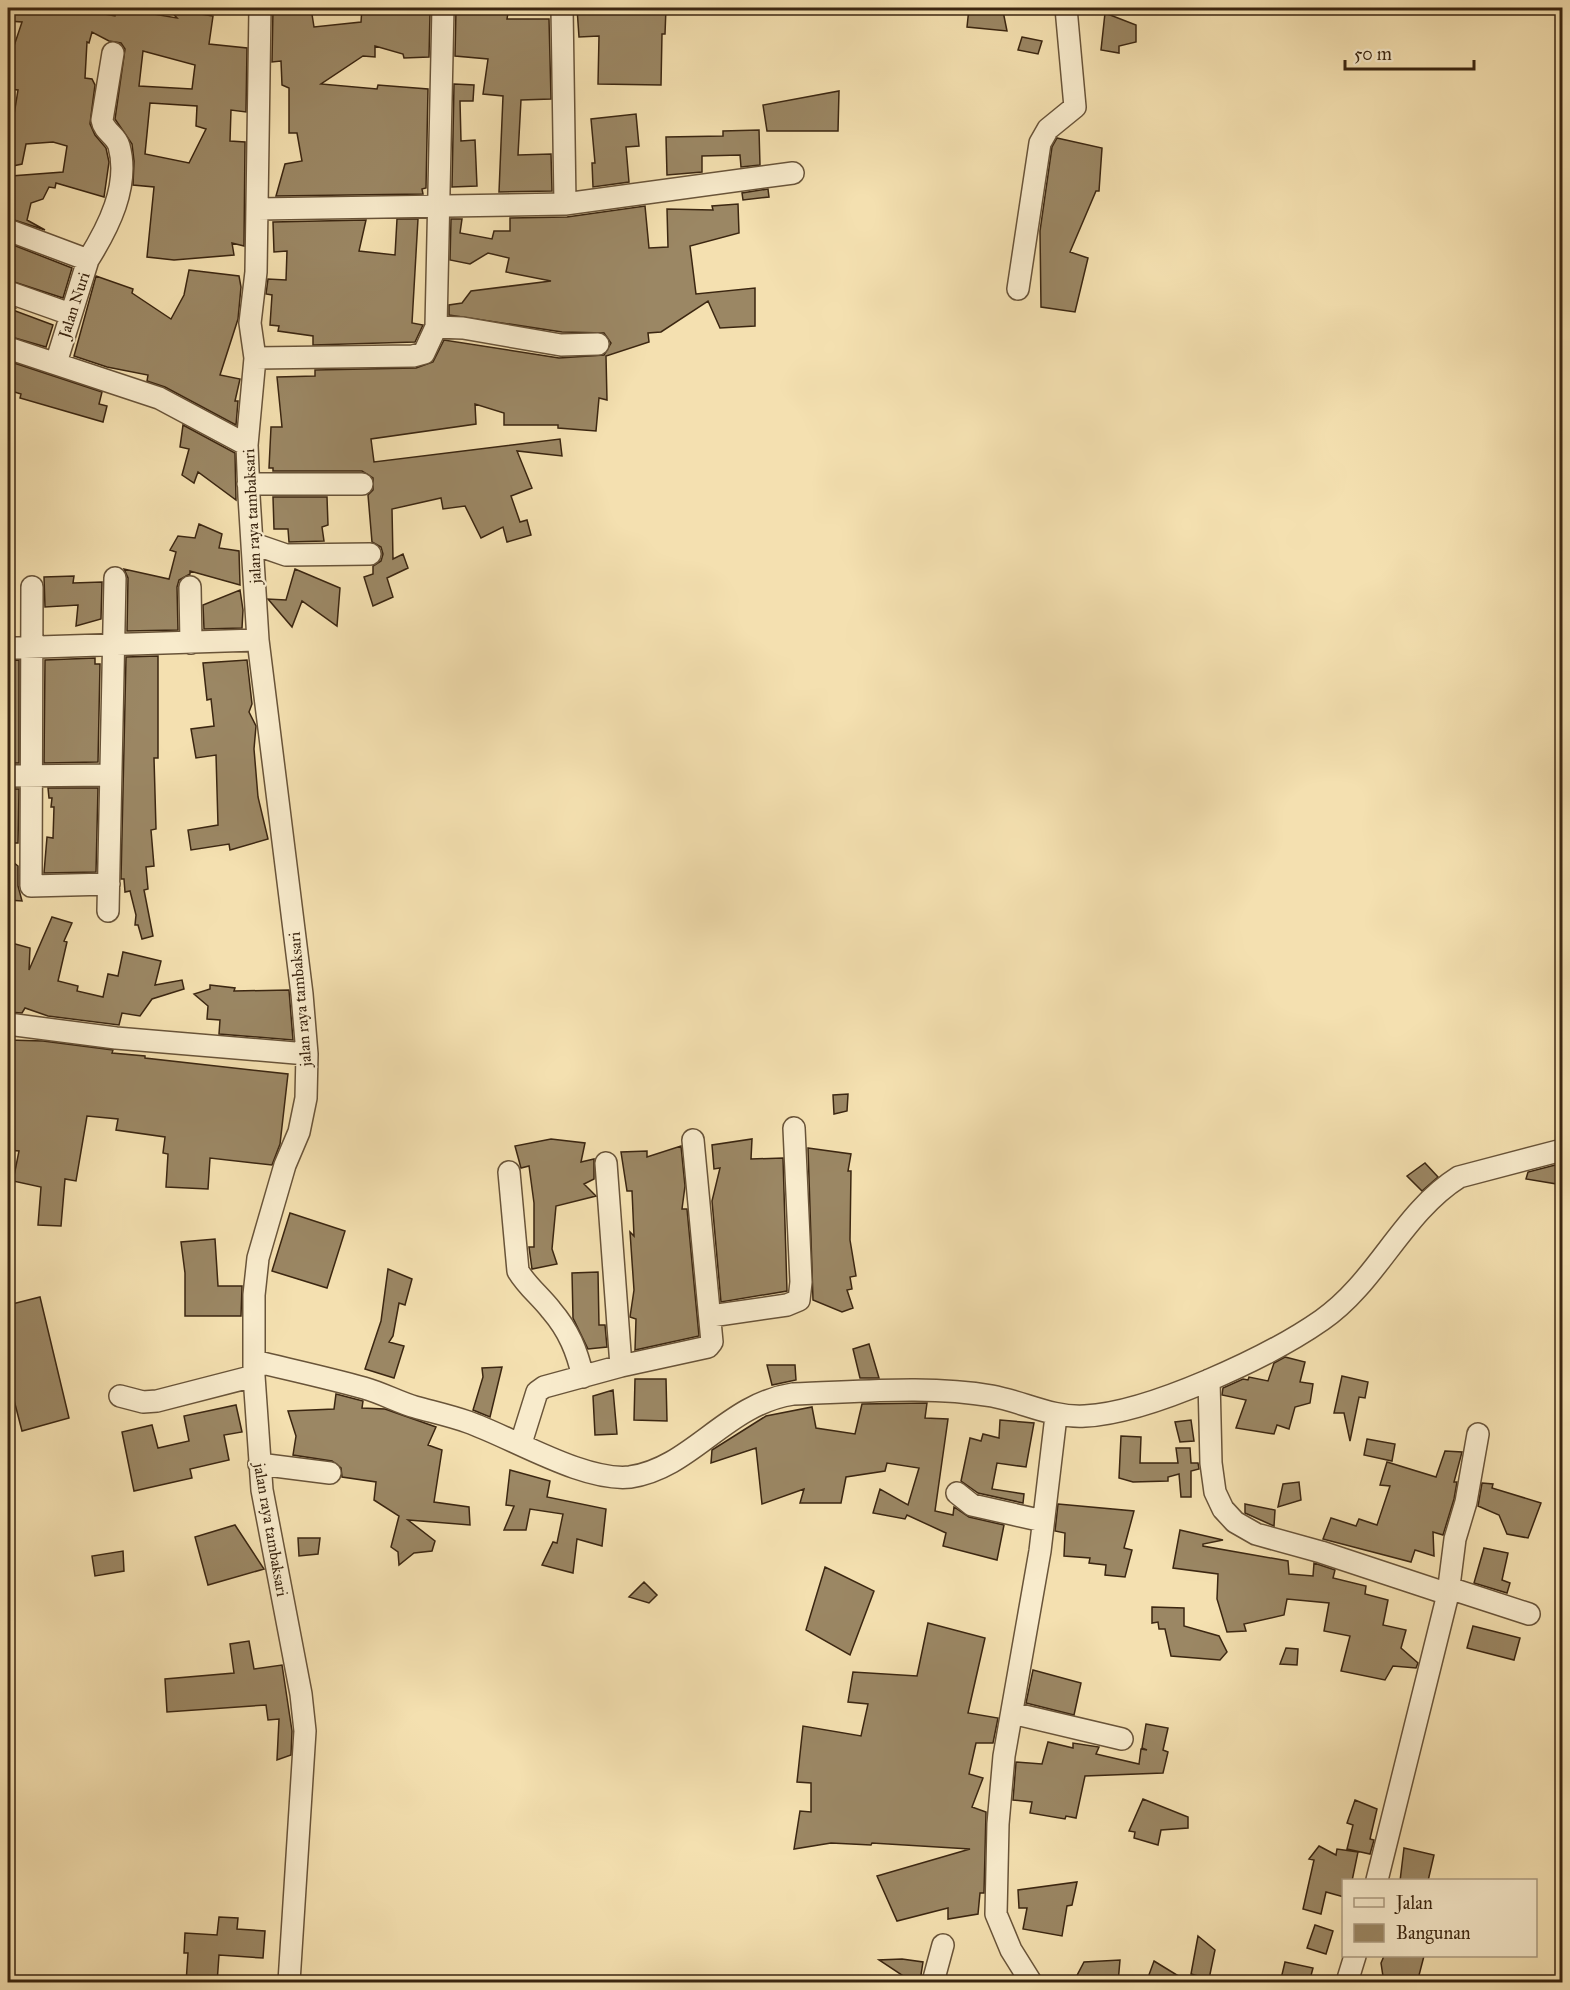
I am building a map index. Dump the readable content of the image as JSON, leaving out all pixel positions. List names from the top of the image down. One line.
{"streets":{"street":["Jalan Nuri","jalan raya tambaksari"]},"legend":["Jalan","Bangunan"],"scale_bar":"50 m"}
